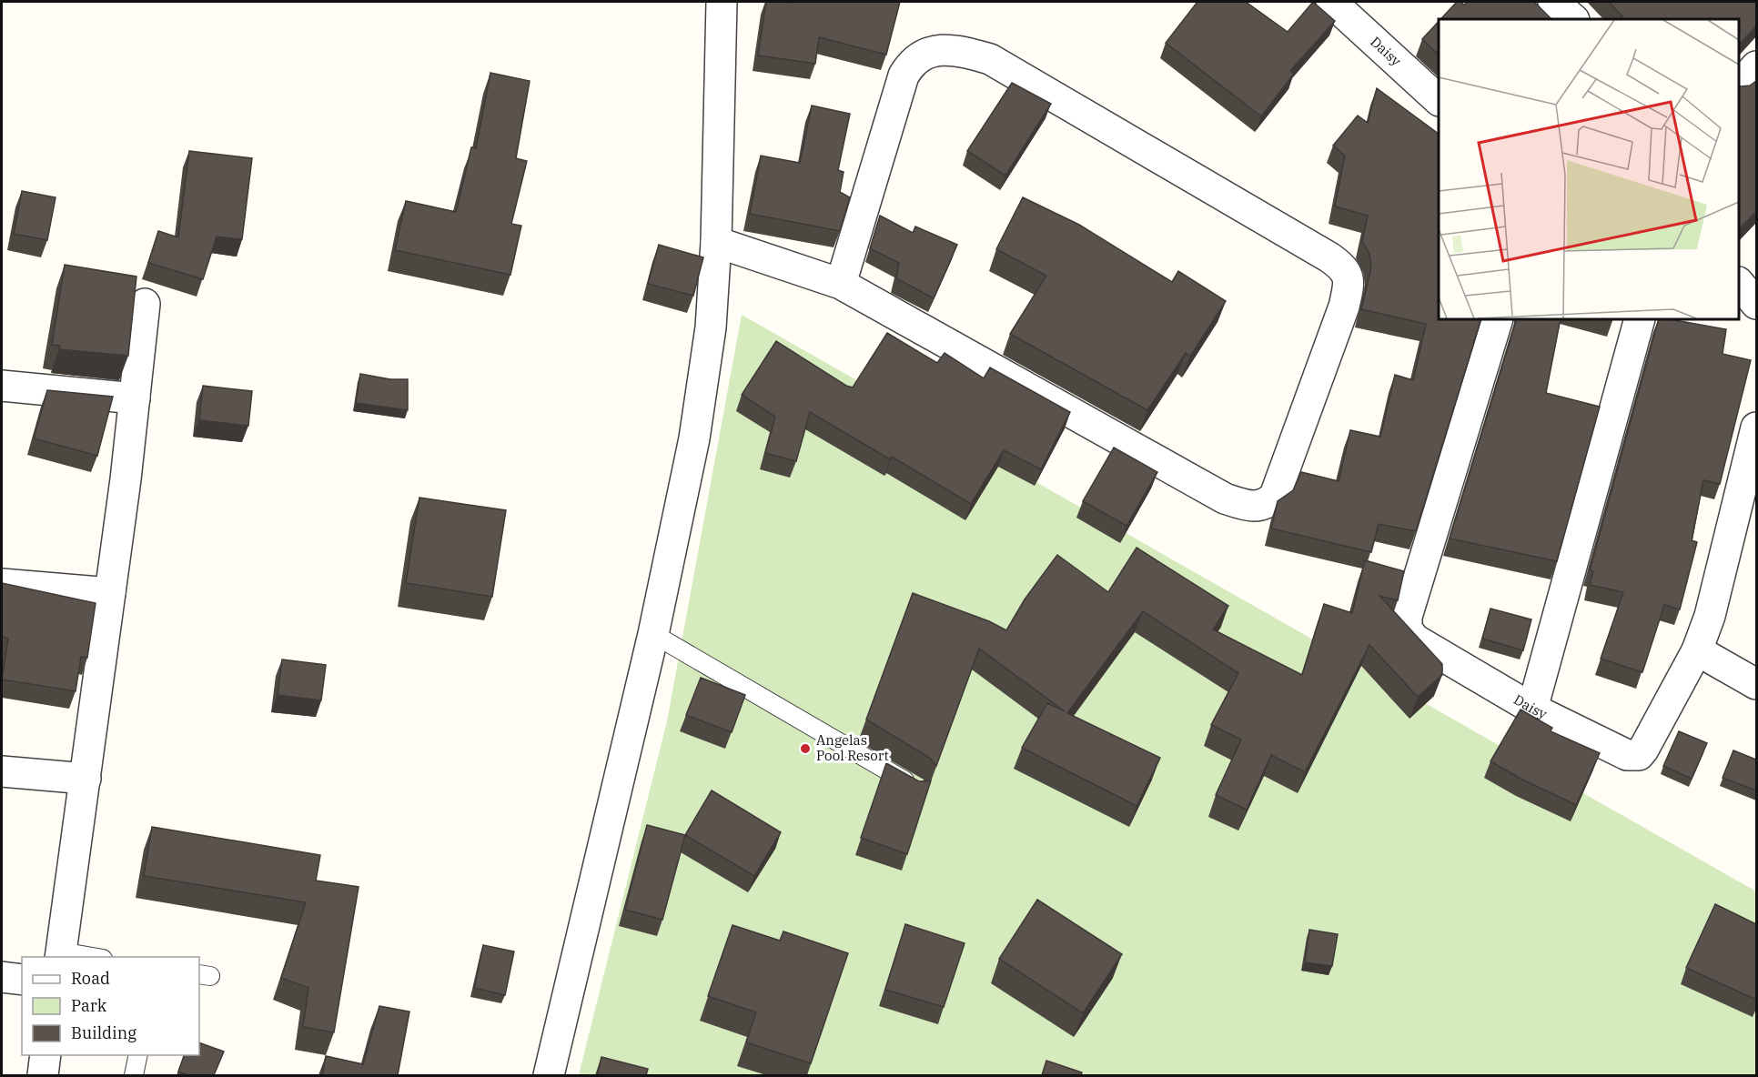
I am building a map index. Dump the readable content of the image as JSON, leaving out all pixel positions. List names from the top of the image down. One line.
{"streets":{"street":["Daisy"]},"places":["Angelas Pool Resort"],"legend":["Road","Park","Building"]}
